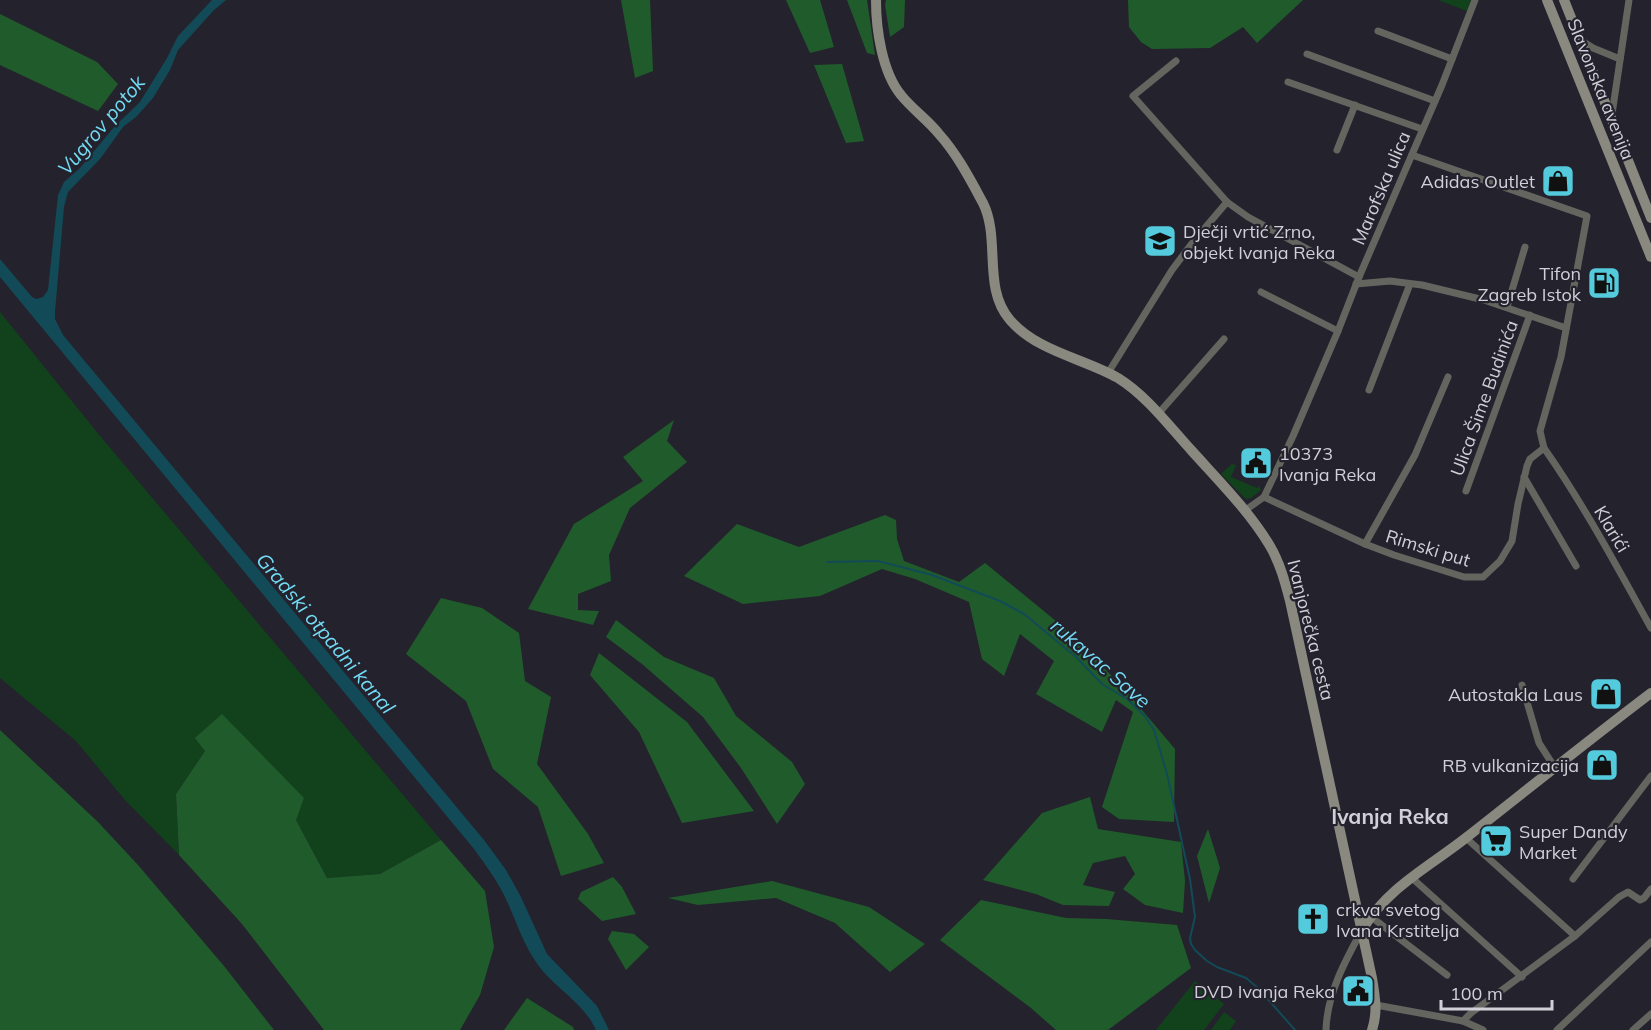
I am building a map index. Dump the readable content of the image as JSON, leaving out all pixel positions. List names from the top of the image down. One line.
{"streets":{"main road":["Slavonska avenija","Ivanjorečka cesta"],"street":["Marofska ulica","Ulica Šime Budinića","Klarići","Rimski put"]},"crossings":[["Marofska ulica","Rimski put"],["Marofska ulica","Ivanjorečka cesta"],["Klarići","Rimski put"]],"districts":["Ivanja Reka"],"water":["Vugrov potok","Gradski otpadni kanal","rukavac Save"],"places":{"shop":["Adidas Outlet","Autostakla Laus","RB vulkanizacija"],"school or university":["Dječji vrtić Zrno, objekt Ivanja Reka"],"fuel station":["Tifon Zagreb Istok"],"public building":["10373 Ivanja Reka","DVD Ivanja Reka"],"supermarket":["Super Dandy Market"],"church":["crkva svetog Ivana Krstitelja"]},"scale_bar":"100 m"}
